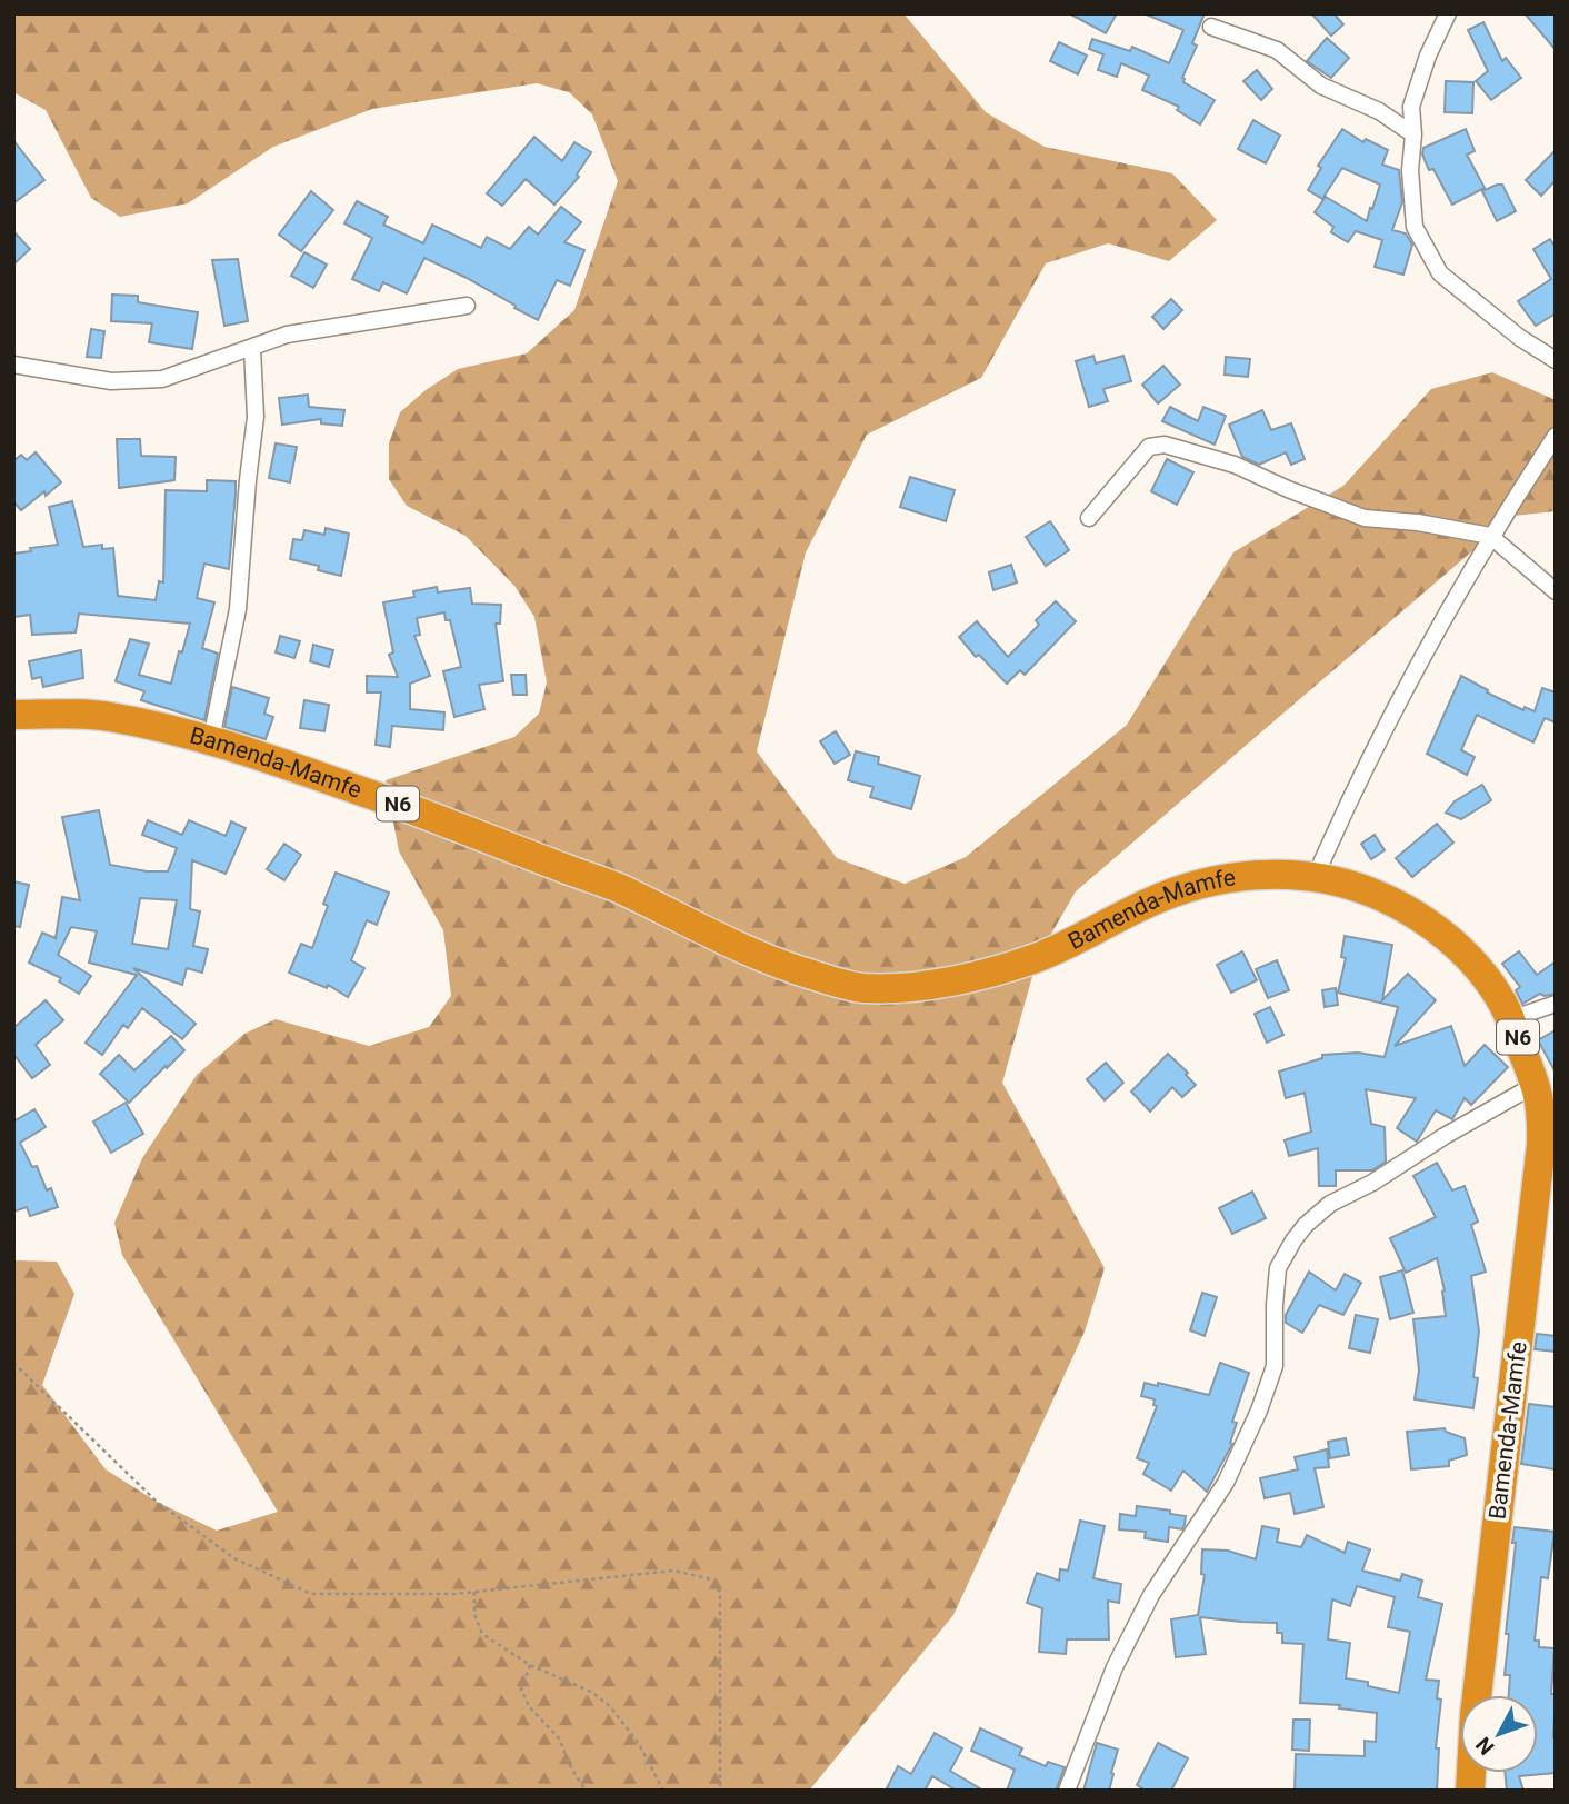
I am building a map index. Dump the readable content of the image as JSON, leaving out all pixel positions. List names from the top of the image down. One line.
{"streets":{"highway":["Bamenda-Mamfe","N6"]},"north":"bottom left"}
